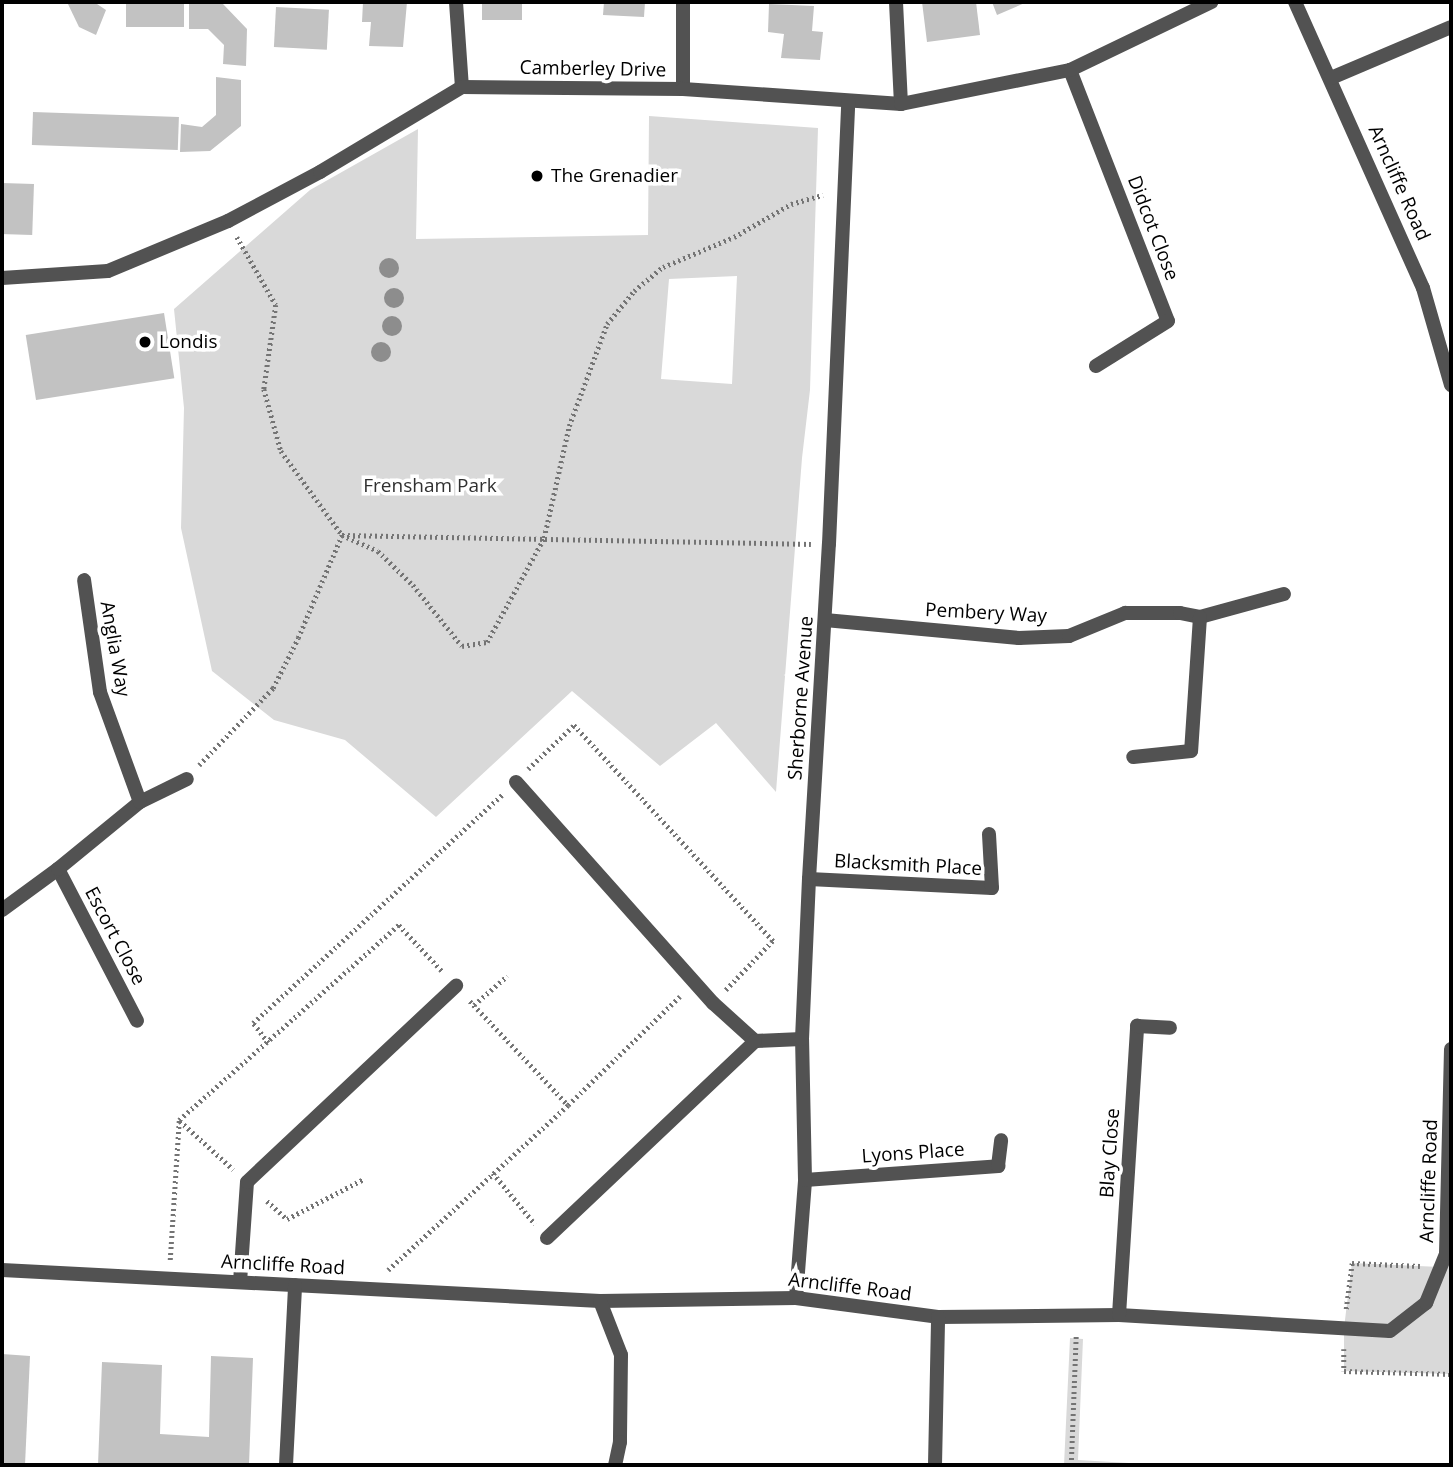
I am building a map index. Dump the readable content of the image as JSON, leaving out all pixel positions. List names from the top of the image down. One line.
{"streets":{"street":["Camberley Drive","Arncliffe Road","Didcot Close","Pembery Way","Anglia Way","Sherborne Avenue","Blacksmith Place","Escort Close","Lyons Place","Blay Close"]},"crossings":[["Camberley Drive","Didcot Close"],["Camberley Drive","Sherborne Avenue"],["Arncliffe Road","Sherborne Avenue"],["Arncliffe Road","Blay Close"],["Pembery Way","Sherborne Avenue"],["Sherborne Avenue","Blacksmith Place"],["Sherborne Avenue","Lyons Place"]],"parks":["Frensham Park"],"places":["The Grenadier","Londis"]}
